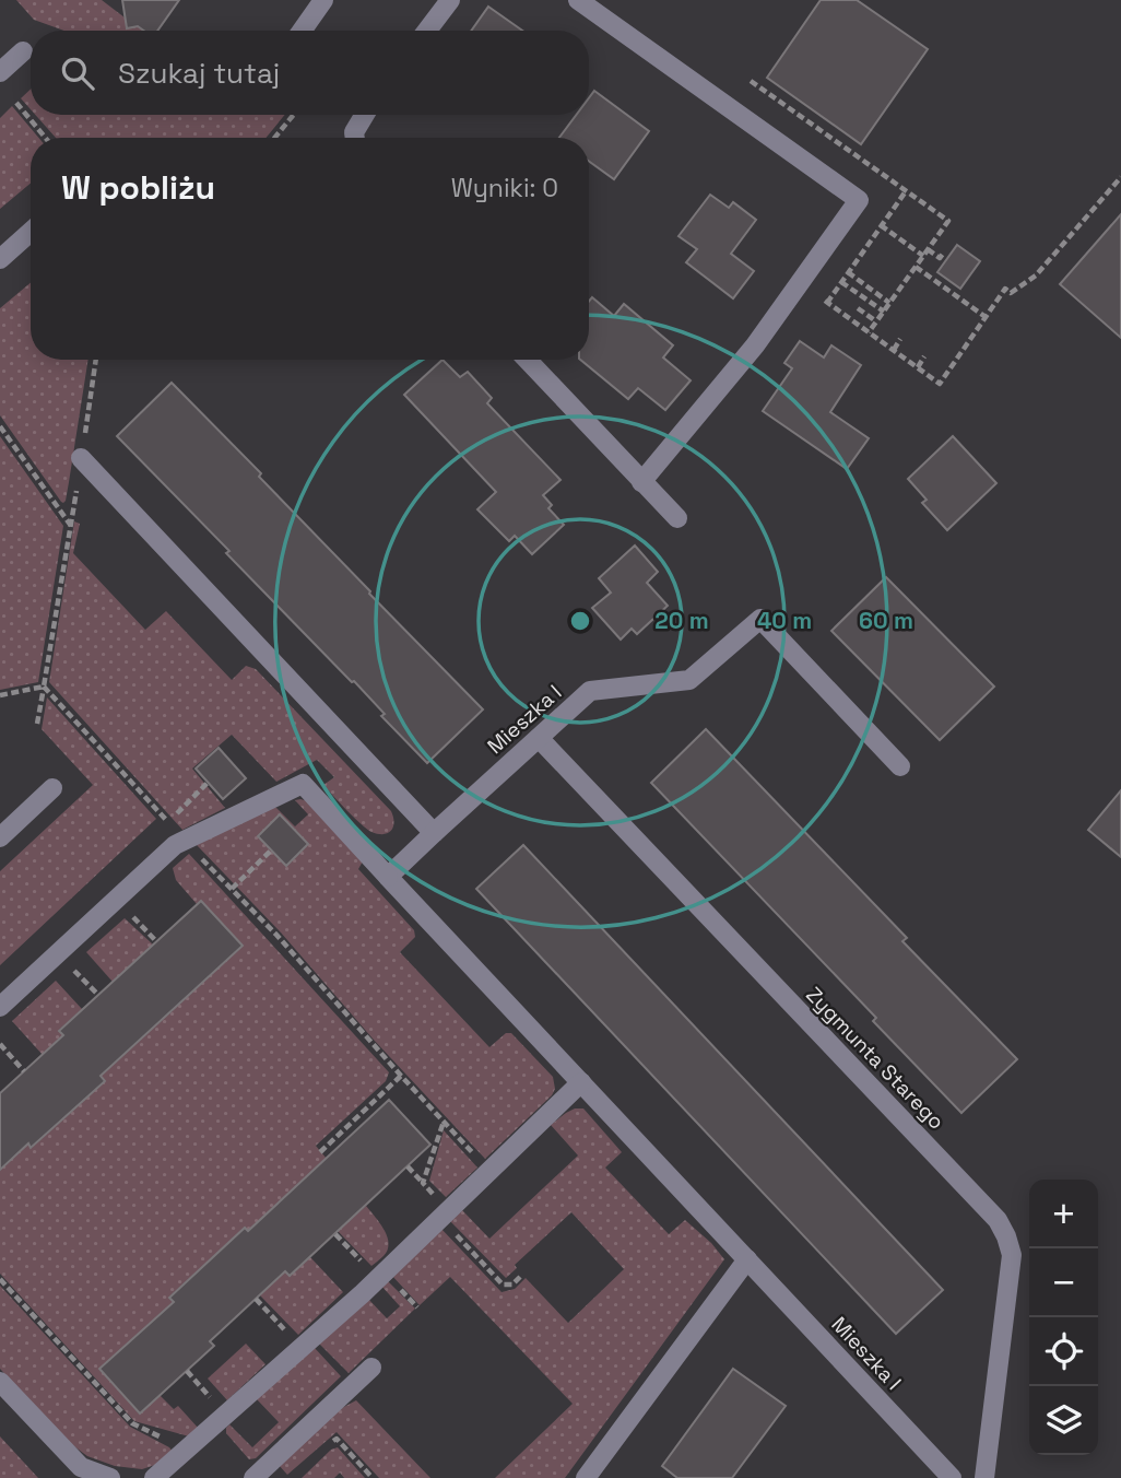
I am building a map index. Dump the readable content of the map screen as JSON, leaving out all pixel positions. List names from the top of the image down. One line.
{"streets":{"street":["Mieszka I","Zygmunta Starego"]},"crossings":[["Mieszka I","Zygmunta Starego"]],"page":{"search":"Szukaj tutaj","heading":["W pobliżu","Wyniki: 0"],"map_buttons":["+","−"]},"rings":["20 m","40 m","60 m"]}
